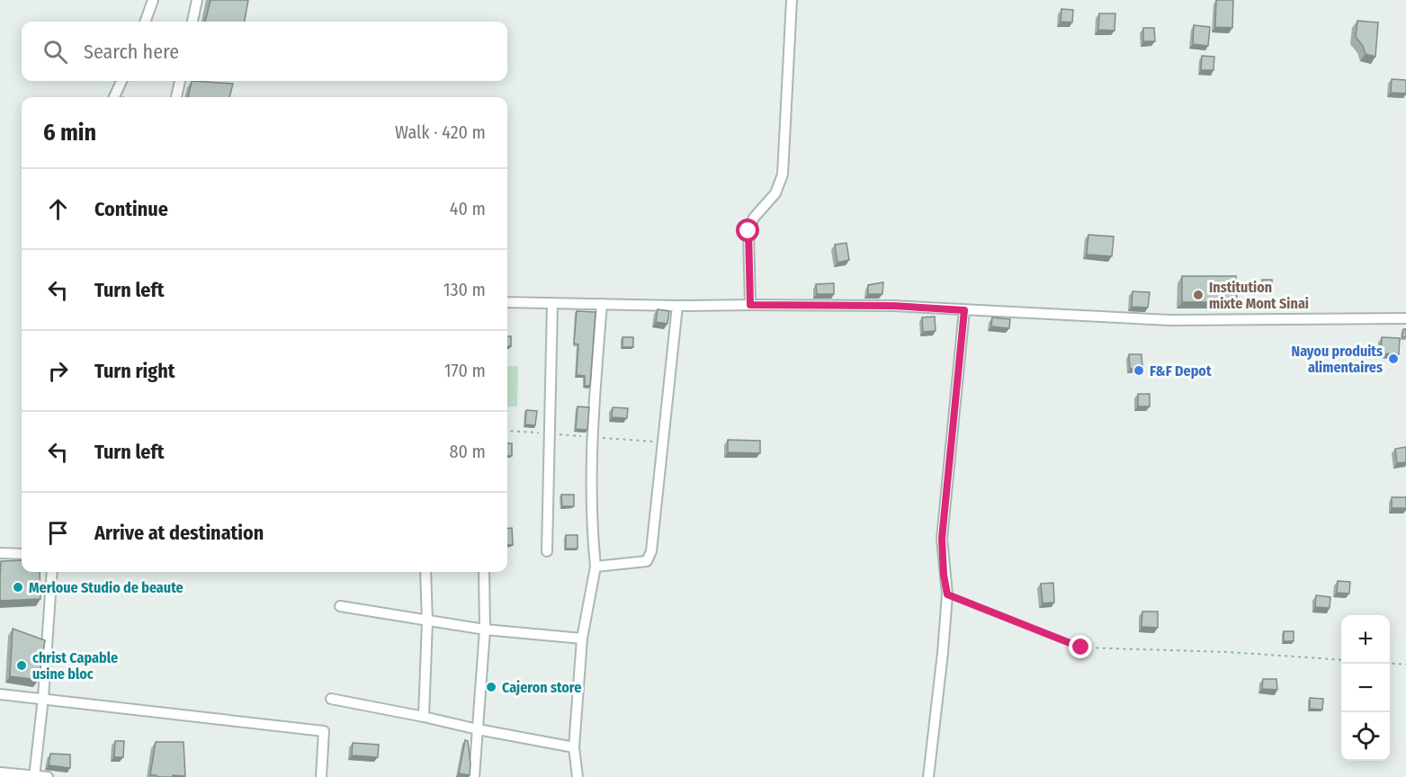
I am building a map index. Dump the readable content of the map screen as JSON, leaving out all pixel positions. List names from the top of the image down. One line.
{"places":["Institution mixte Mont Sinai","Nayou produits alimentaires","F&F Depot","Merloue Studio de beaute","christ Capable usine bloc","Cajeron store"],"page":{"search":"Search here","heading":["6 min","Walk · 420 m"],"list":[["Continue","40 m"],["Turn left","130 m"],["Turn right","170 m"],["Turn left","80 m"],"Arrive at destination"],"map_buttons":["+","−"]}}
